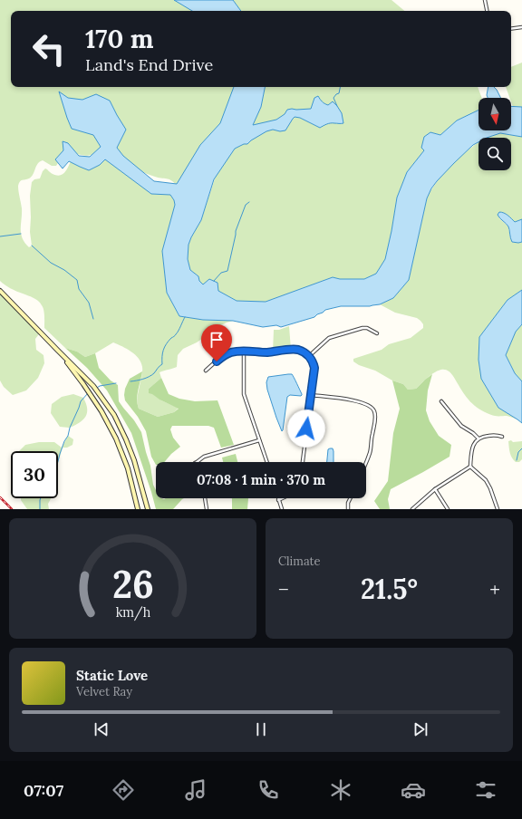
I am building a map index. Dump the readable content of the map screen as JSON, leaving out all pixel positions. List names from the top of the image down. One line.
{"north":"bottom","page":{"turn":["170 m","Land's End Drive"],"limit":"30","trip":"07:08 · 1 min · 370 m","tile":"Climate","heat":["−","21.5°","+"],"song":["Static Love","Velvet Ray"],"tabs":"07:07","gauge":["26","km/h"]}}
